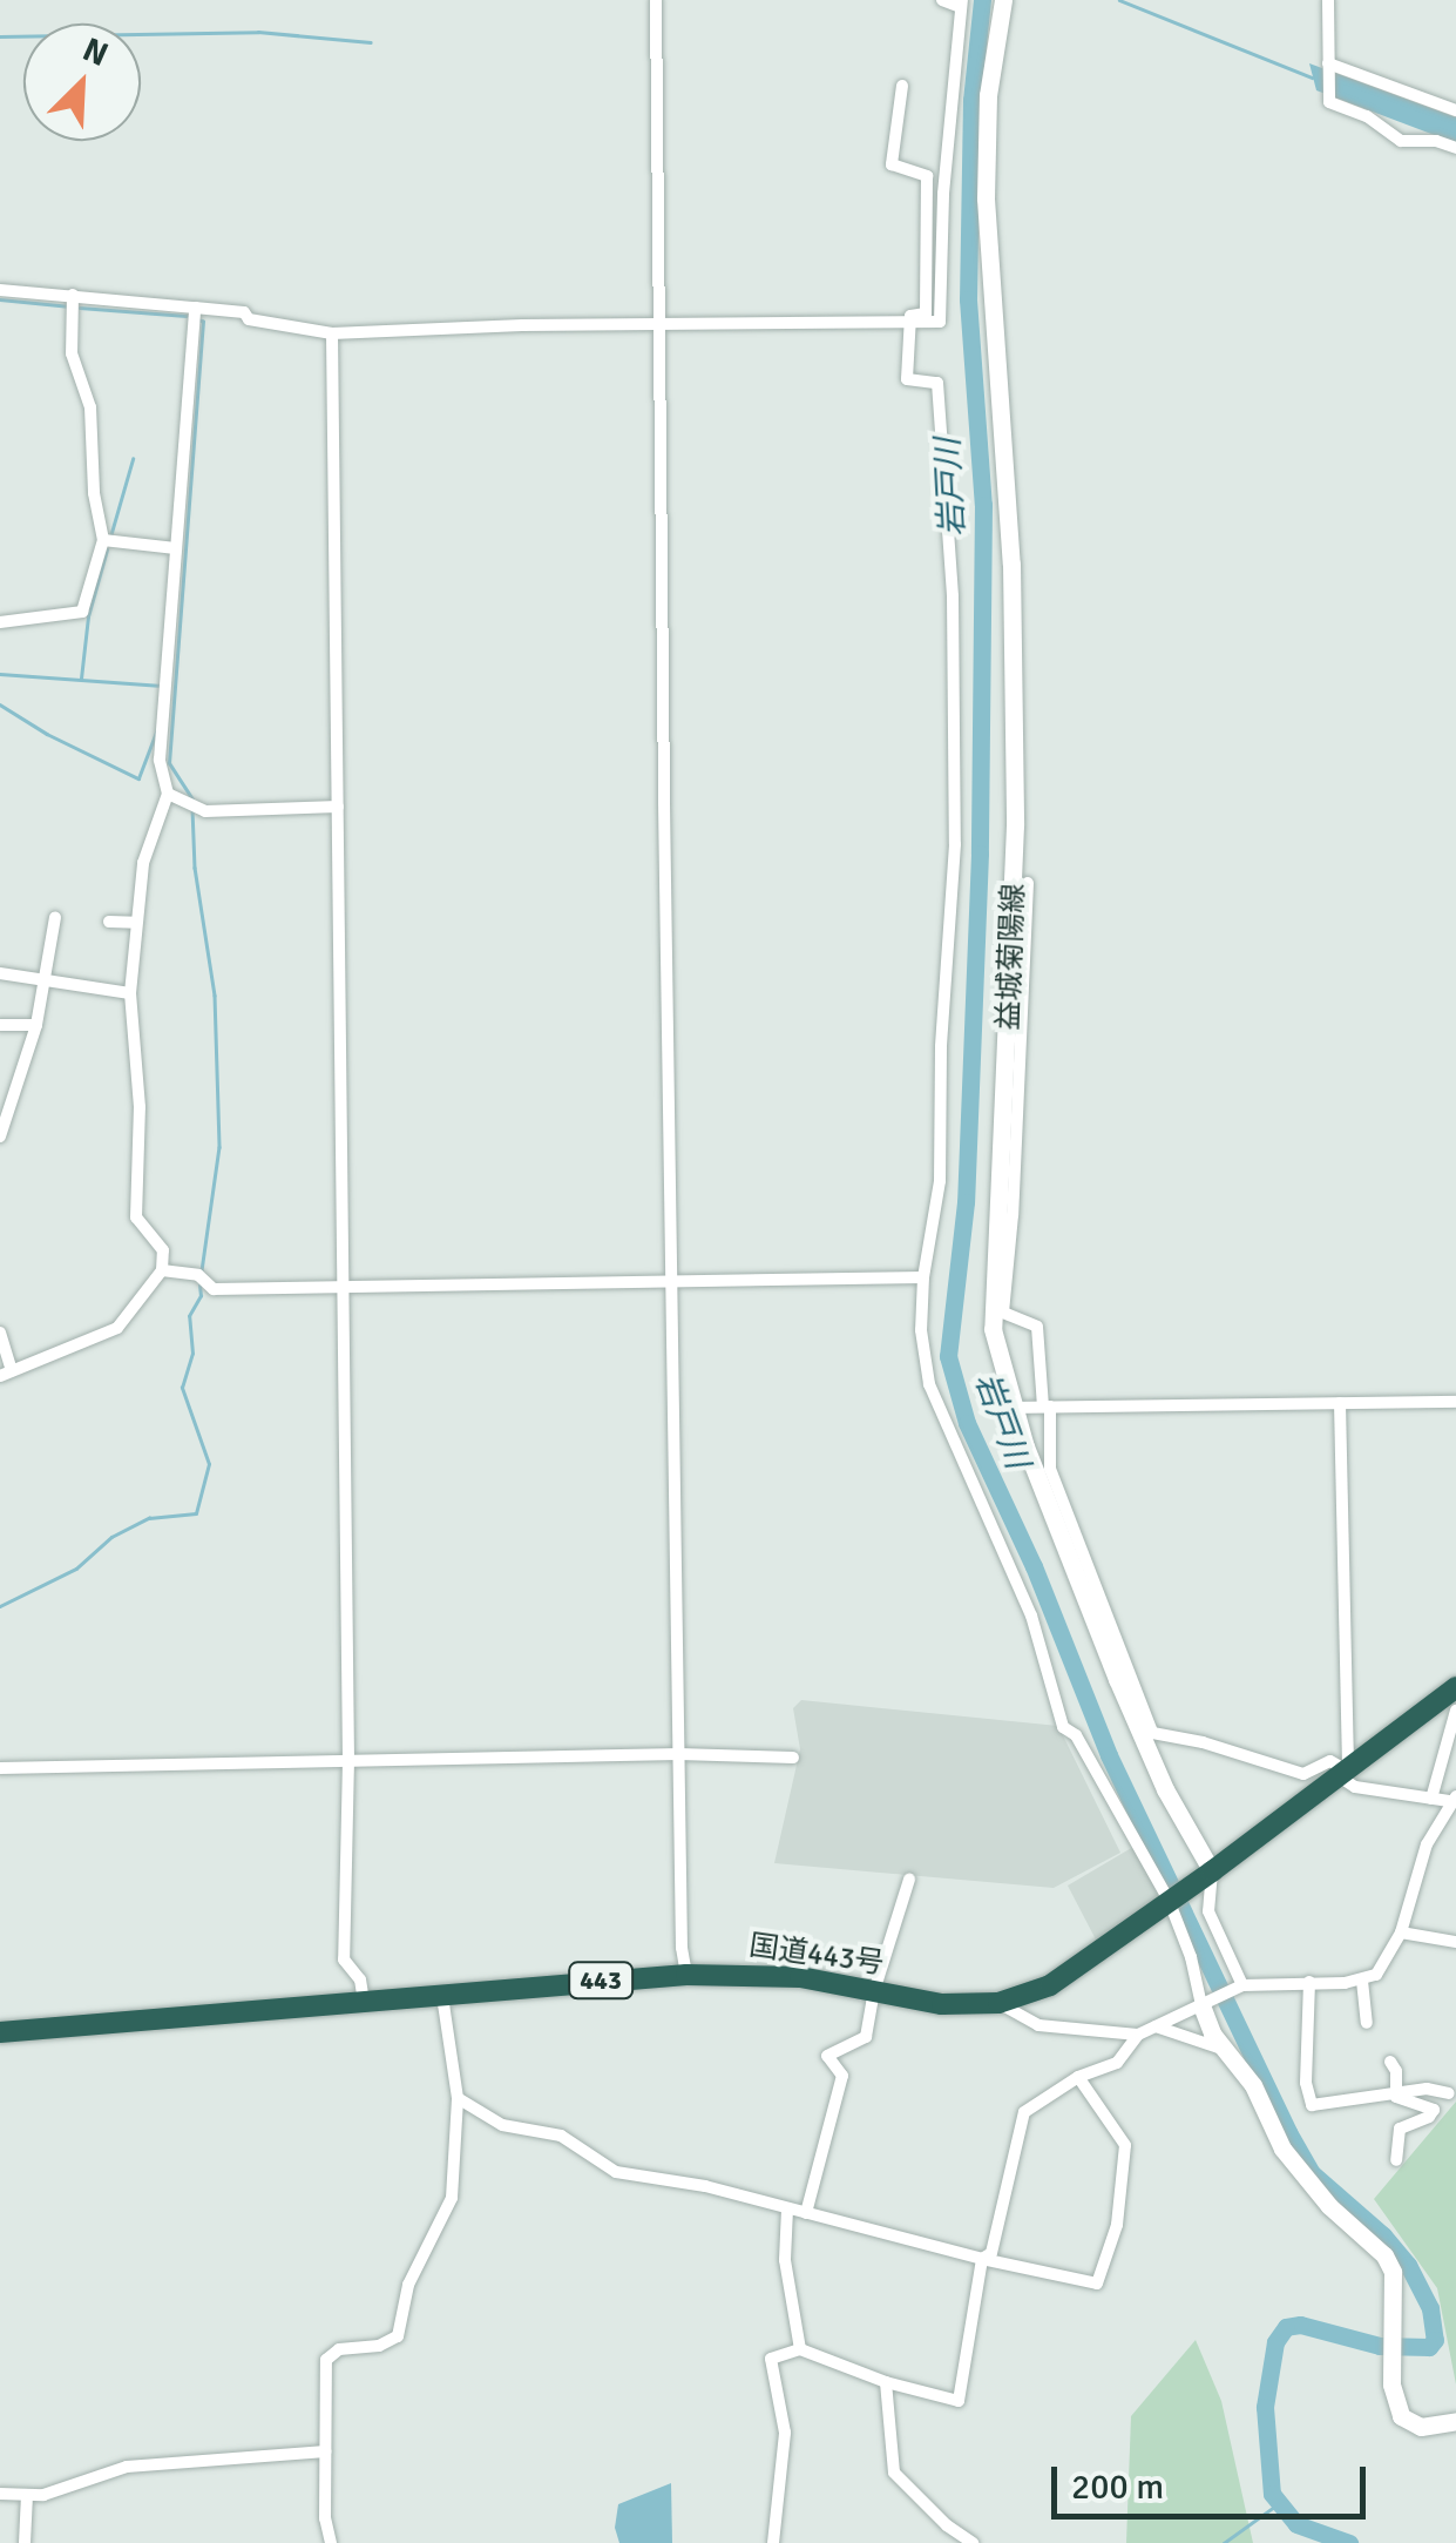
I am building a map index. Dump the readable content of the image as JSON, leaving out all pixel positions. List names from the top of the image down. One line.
{"streets":{"highway":["国道443号","443"],"main road":["益城菊陽線"]},"crossings":[["益城菊陽線","国道443号"]],"water":["岩戸川"],"scale_bar":"200 m","north":"top right"}
